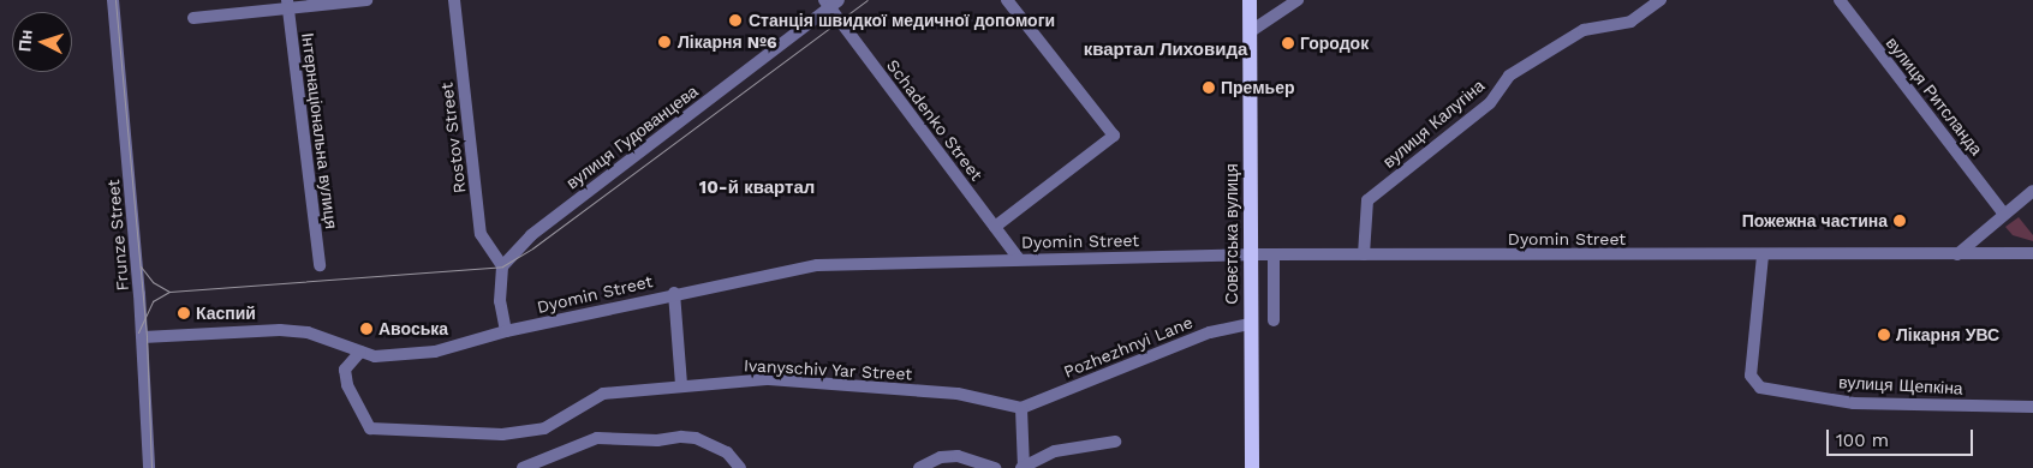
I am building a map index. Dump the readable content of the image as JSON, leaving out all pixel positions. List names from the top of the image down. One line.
{"streets":{"main road":["Совєтська вулиця"],"street":["вулиця Ритсланда","Schadenko Street","вулиця Калугіна","Інтернаціональна вулиця","вулиця Гудованцева","Rostov Street","Frunze Street","Dyomin Street","Pozhezhnyi Lane","Ivanyschiv Yar Street","вулиця Щепкіна"]},"crossings":[["Schadenko Street","вулиця Гудованцева"],["Schadenko Street","Dyomin Street"],["вулиця Калугіна","Dyomin Street"],["вулиця Гудованцева","Rostov Street"],["Совєтська вулиця","Dyomin Street"],["Совєтська вулиця","Pozhezhnyi Lane"],["Frunze Street","Dyomin Street"],["Dyomin Street","Ivanyschiv Yar Street"],["Dyomin Street","вулиця Щепкіна"],["Pozhezhnyi Lane","Ivanyschiv Yar Street"]],"districts":["квартал Лиховида","10-й квартал"],"places":["Станція швидкої медичної допомоги","Лікарня №6","Городок","Премьер","Пожежна частина","Каспий","Авоська","Лікарня УВС"],"scale_bar":"100 m","north":"left"}
